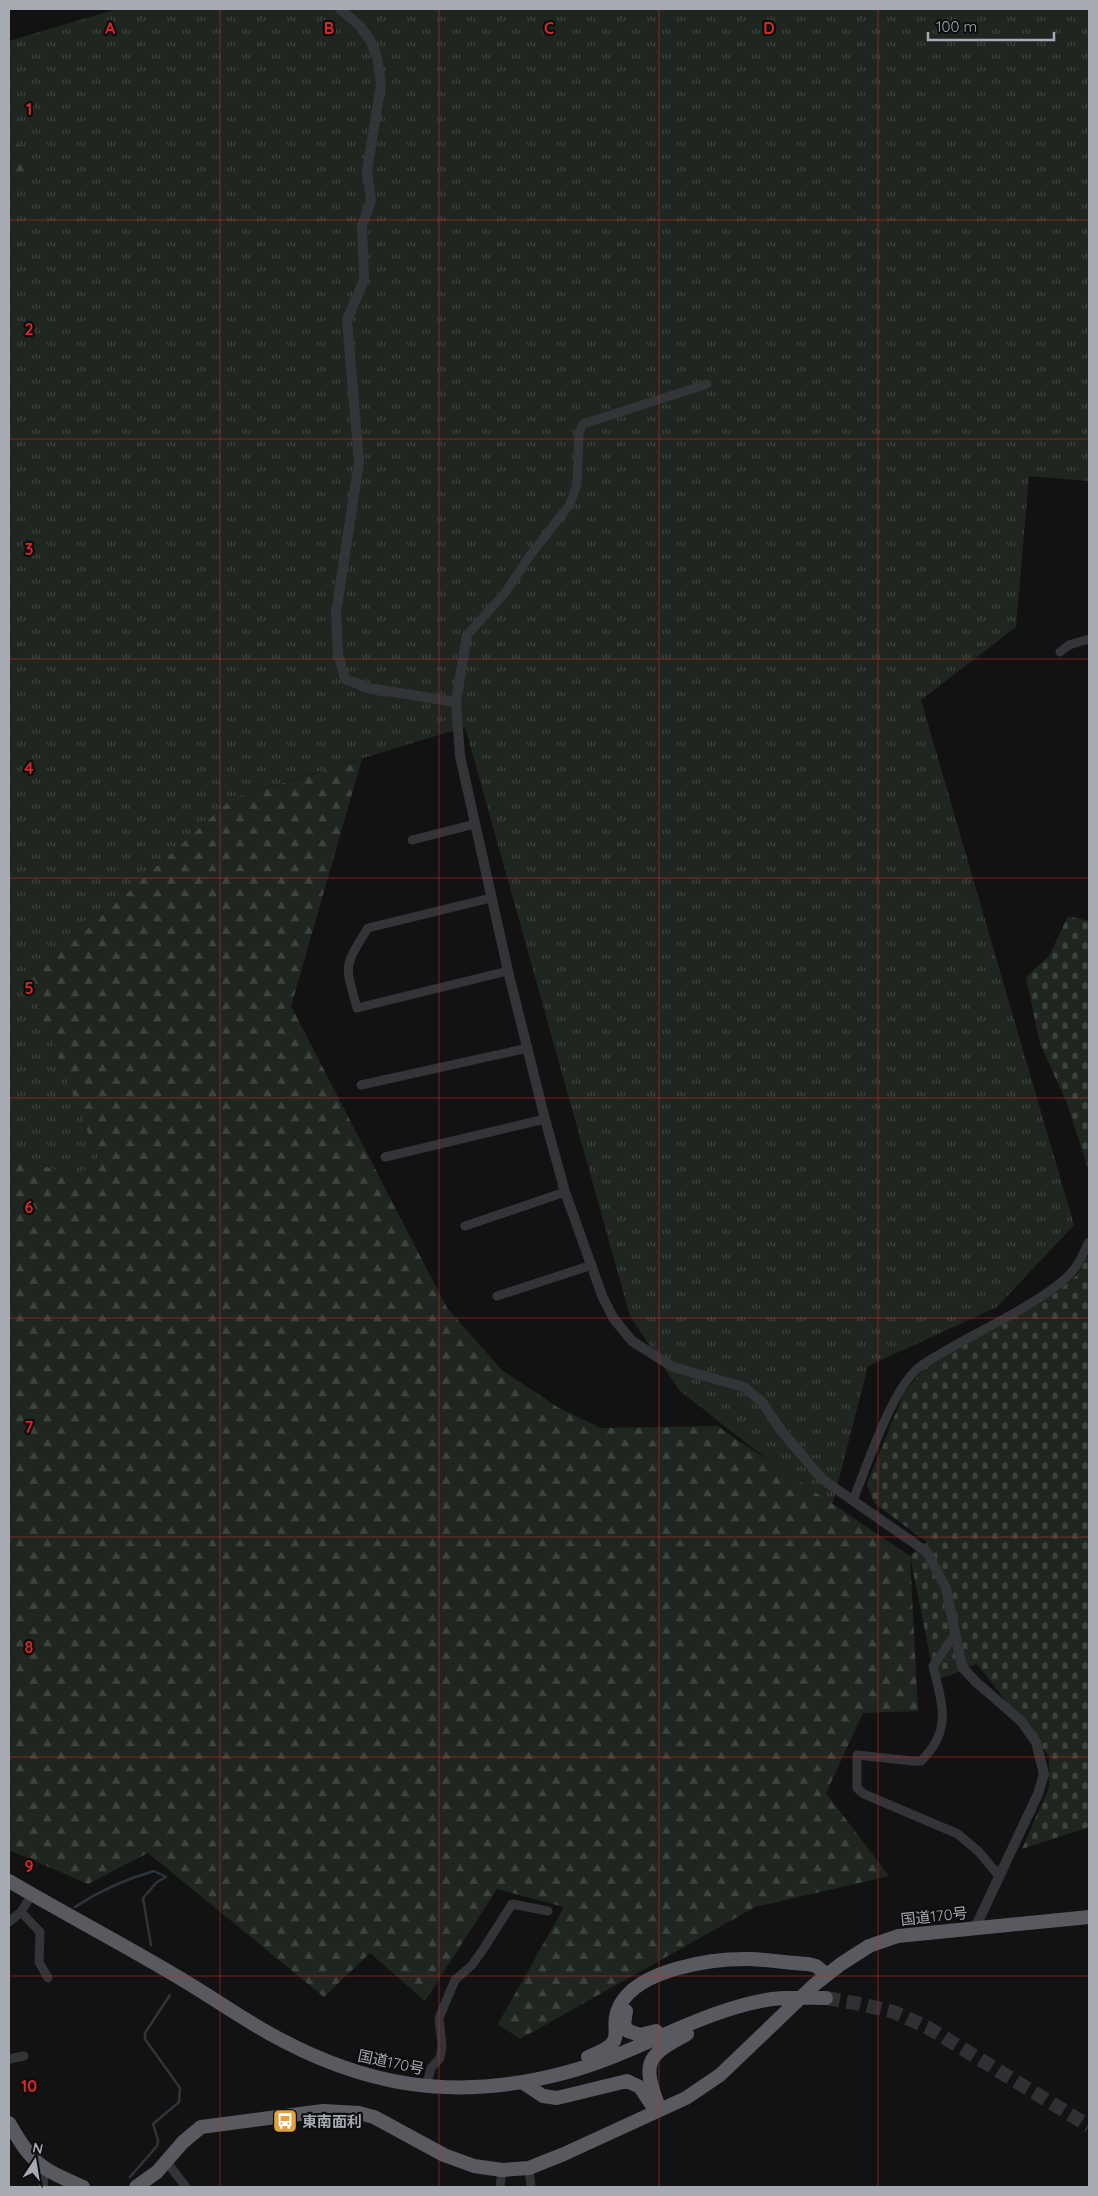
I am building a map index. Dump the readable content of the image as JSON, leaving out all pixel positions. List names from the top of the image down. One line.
{"streets":{"highway":["国道170号"]},"places":{"bus stop":["東南面利"]},"scale_bar":"100 m","north":"top","grid":{"columns":["A","B","C","D"],"rows":["1","2","3","4","5","6","7","8","9","10"]}}
